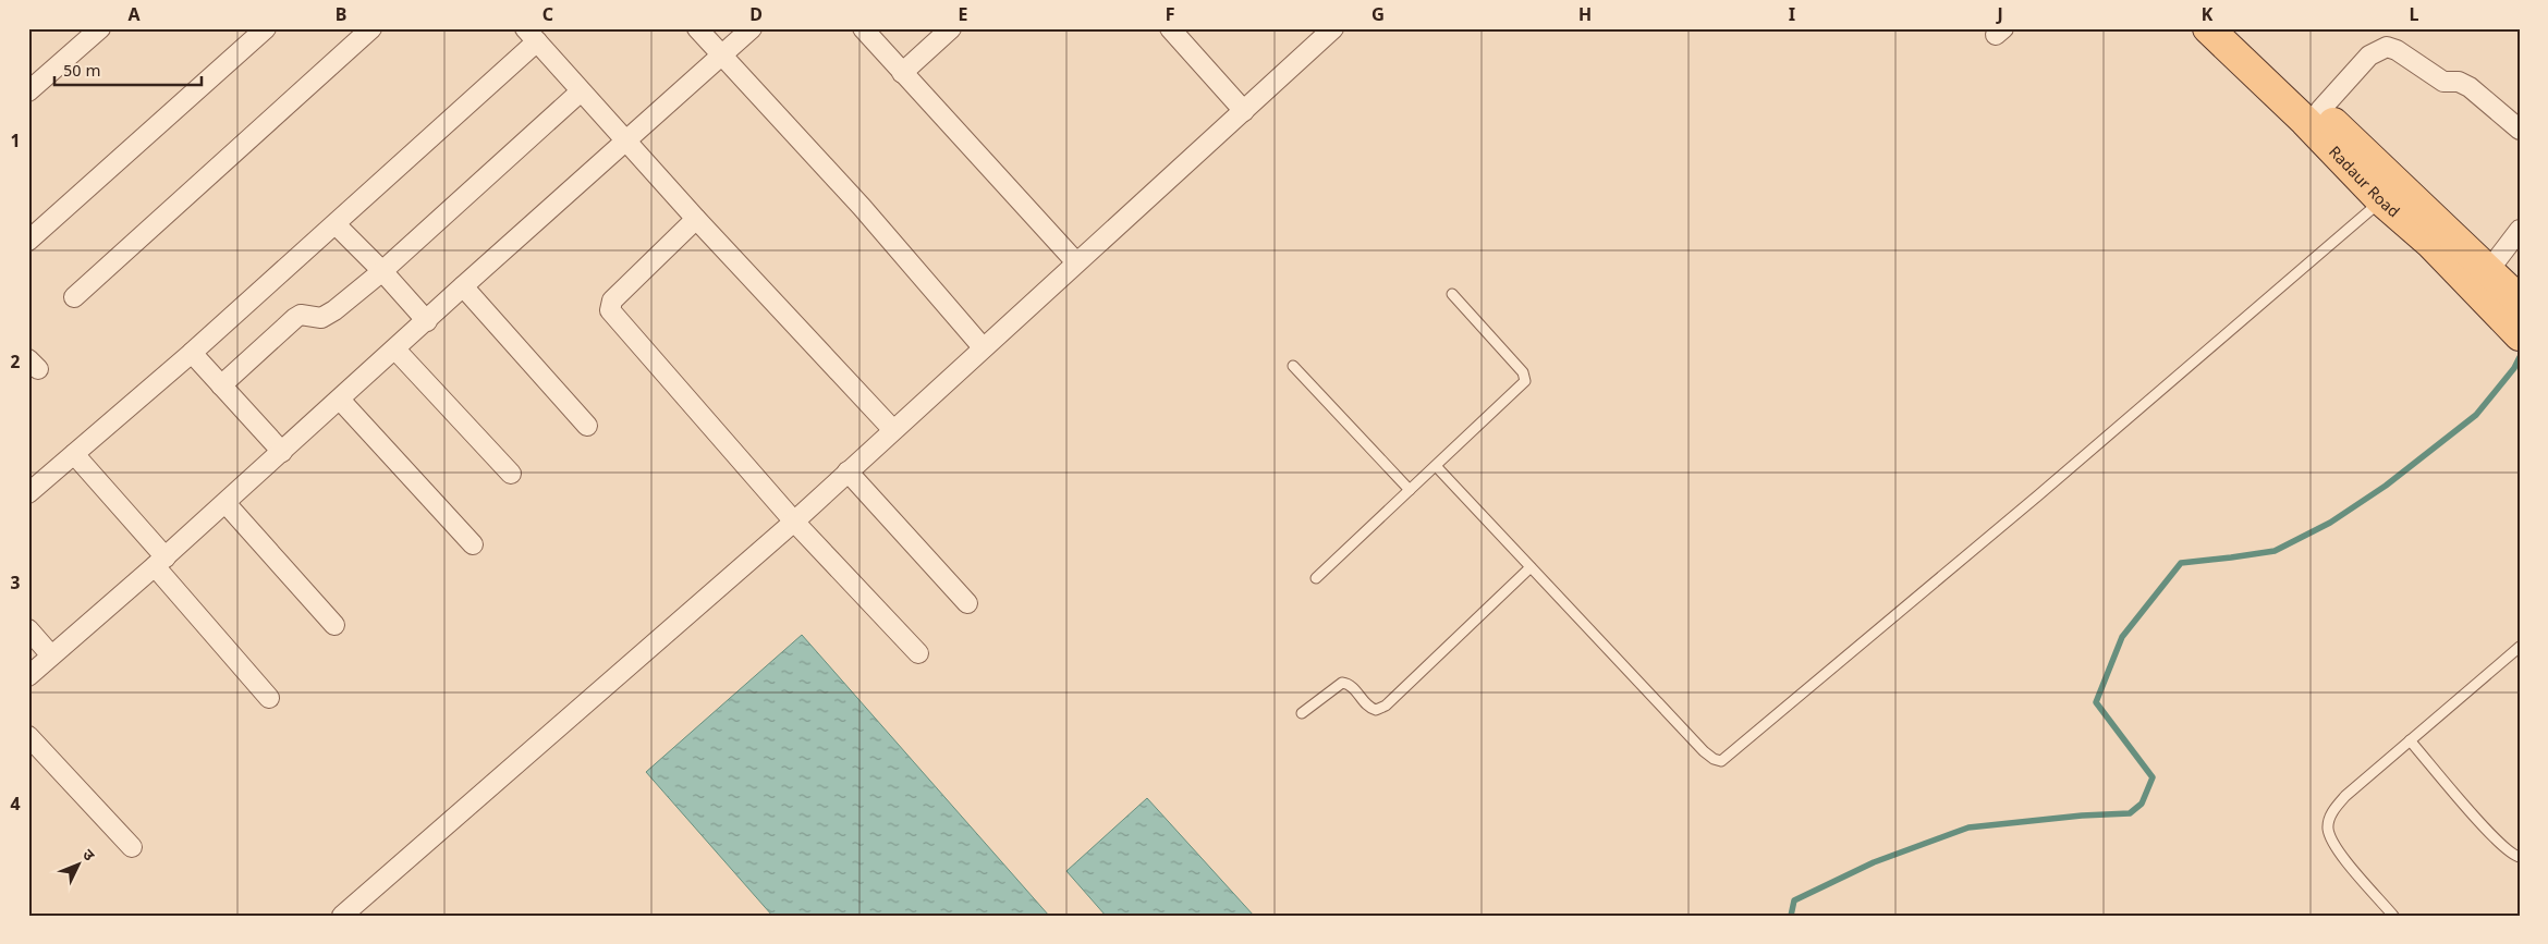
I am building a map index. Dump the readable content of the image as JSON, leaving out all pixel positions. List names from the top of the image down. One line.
{"streets":{"main road":["Radaur Road"]},"scale_bar":"50 m","north":"top right","grid":{"columns":["A","B","C","D","E","F","G","H","I","J","K","L"],"rows":["1","2","3","4"]}}
